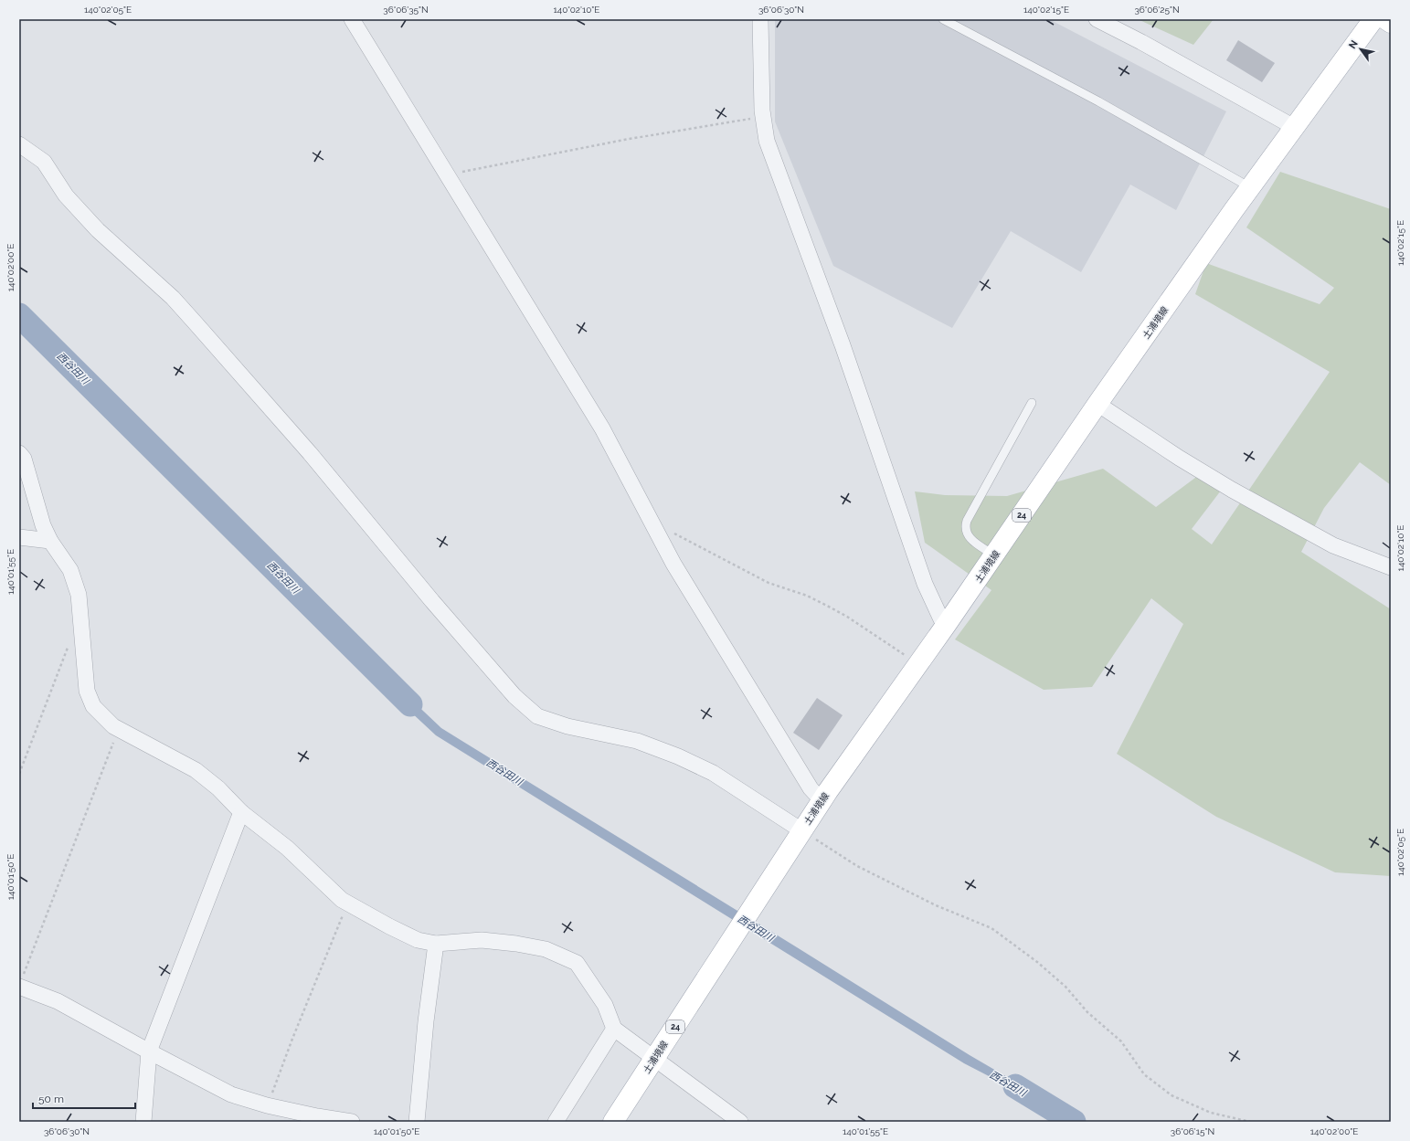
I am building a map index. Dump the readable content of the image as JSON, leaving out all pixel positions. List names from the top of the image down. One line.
{"streets":{"main road":["土浦境線","24"]},"water":["西谷田川"],"scale_bar":"50 m","north":"top left","coordinates":["140°02'05\"E","36°06'35\"N","140°02'10\"E","36°06'30\"N","140°02'15\"E","36°06'25\"N","140°02'00\"E","140°01'55\"E","140°01'50\"E","36°06'15\"N"]}
